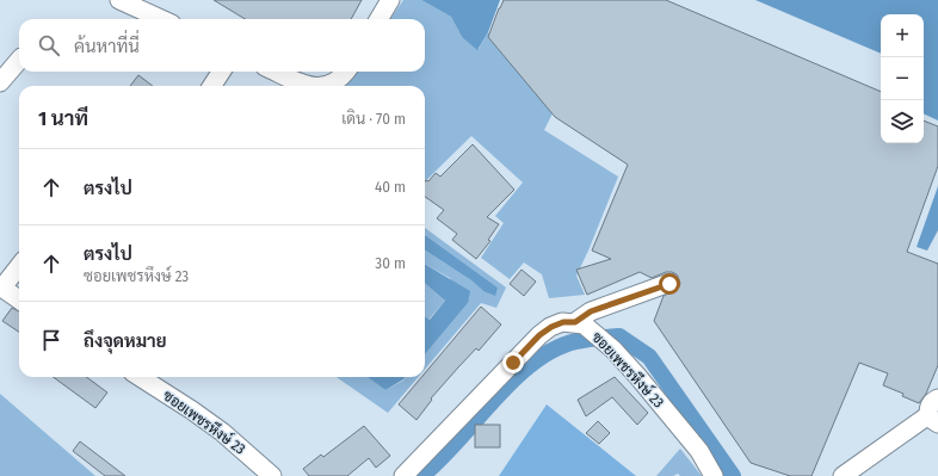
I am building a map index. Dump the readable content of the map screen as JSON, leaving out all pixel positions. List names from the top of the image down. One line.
{"streets":{"street":["ซอยเพชรหึงษ์ 23"]},"page":{"map_buttons":["+","−"],"search":"ค้นหาที่นี่","heading":["1 นาที","เดิน · 70 m"],"list":[["ตรงไป","40 m"],["ตรงไป","ซอยเพชรหึงษ์ 23","30 m"],"ถึงจุดหมาย"]}}
